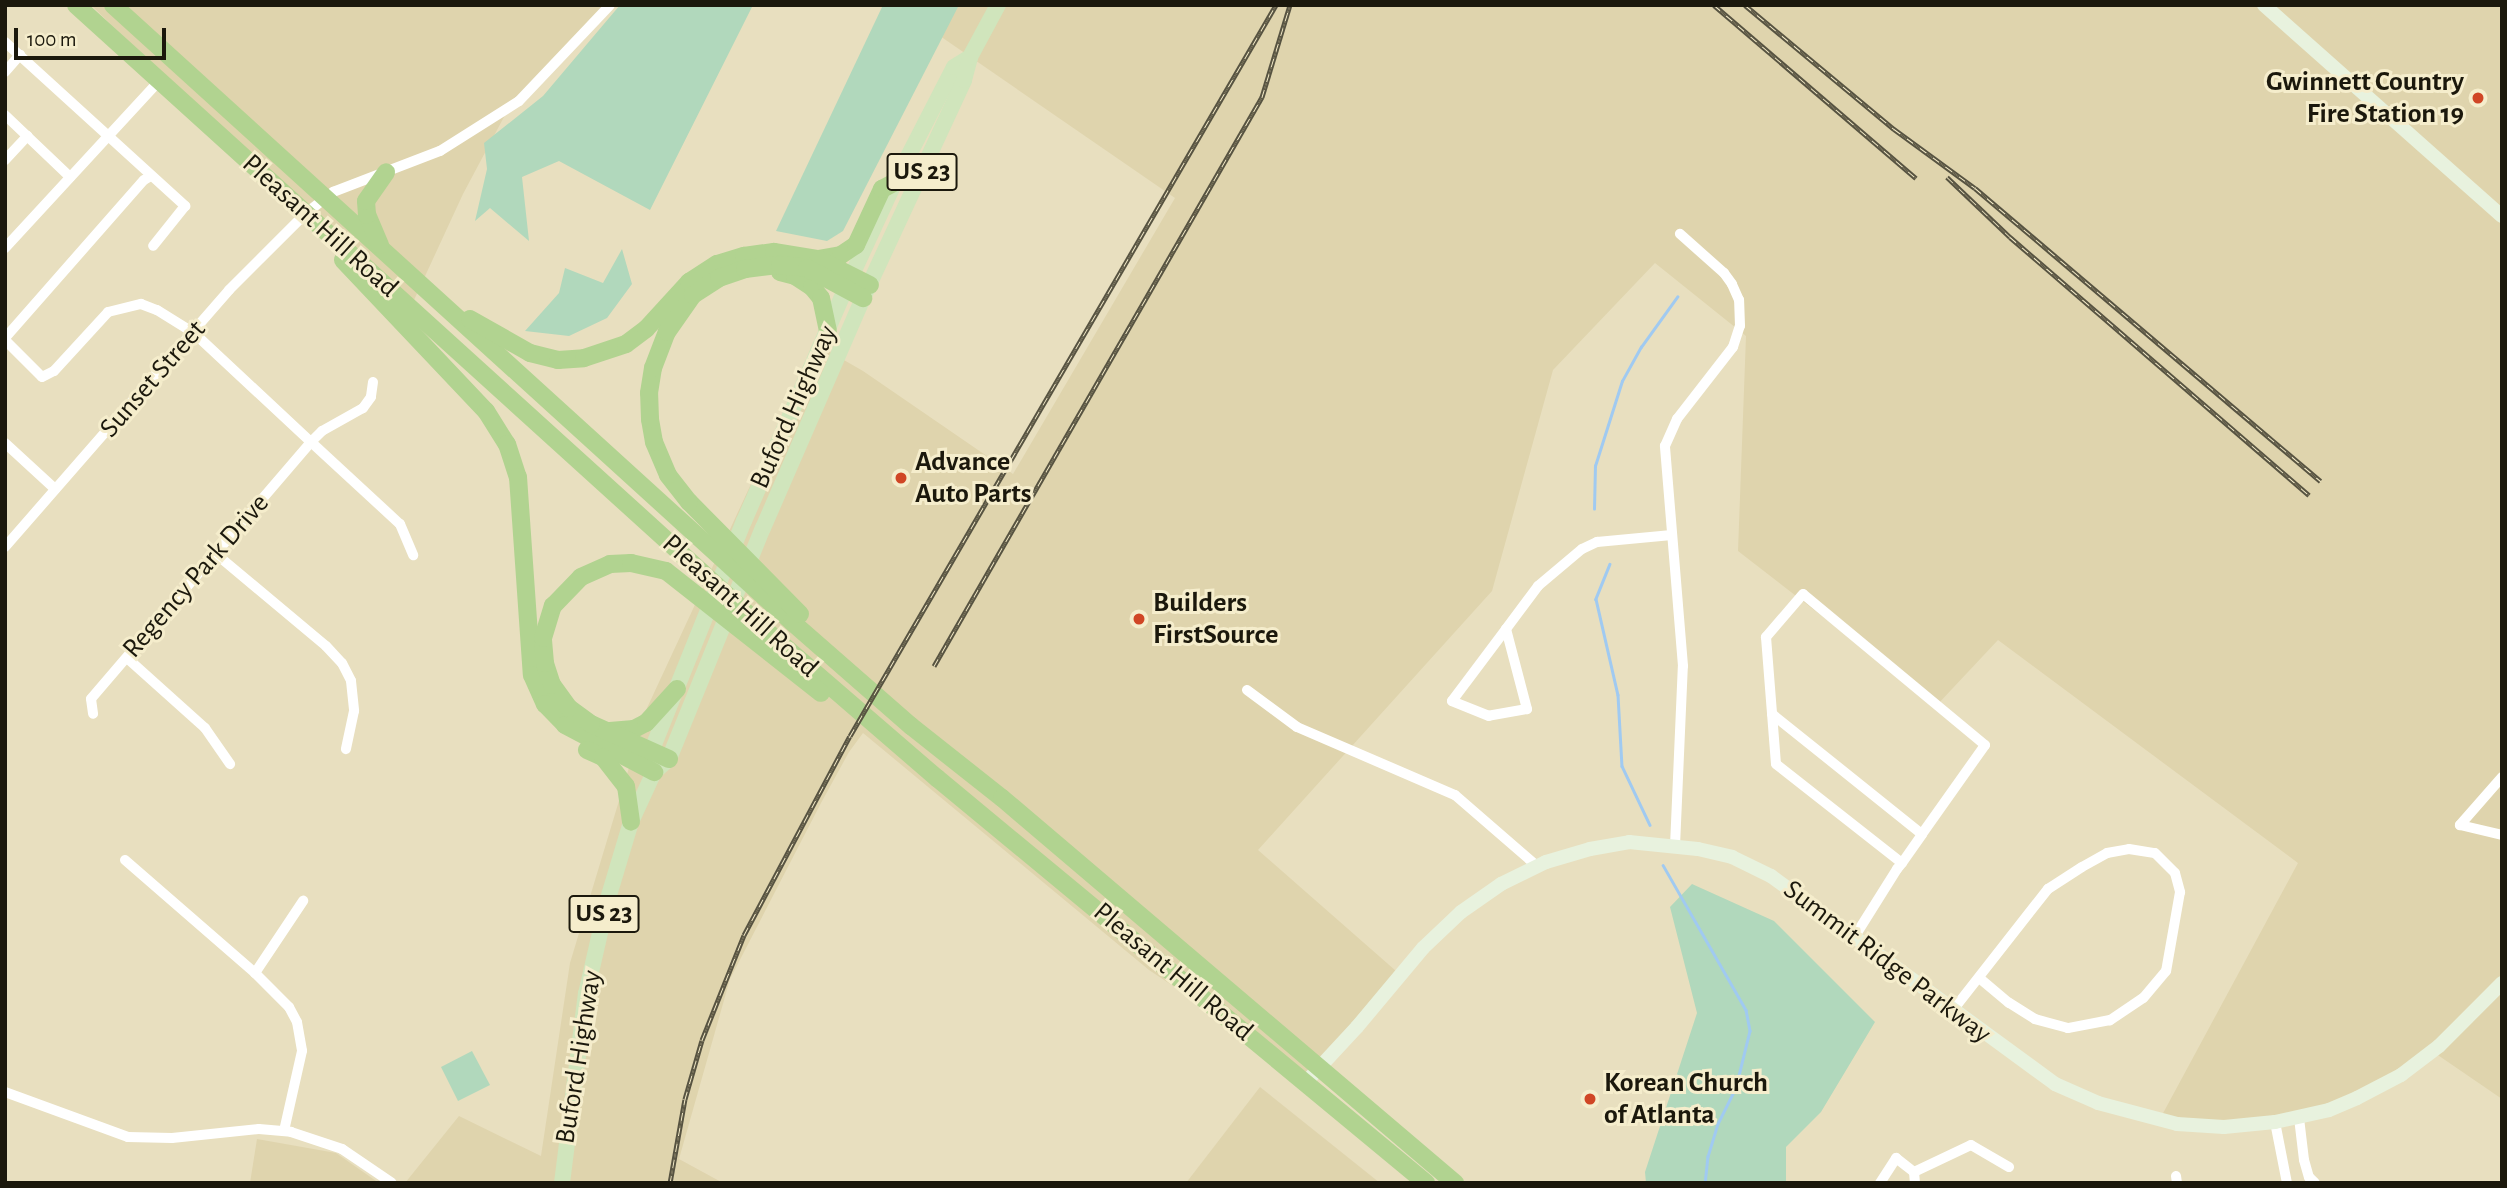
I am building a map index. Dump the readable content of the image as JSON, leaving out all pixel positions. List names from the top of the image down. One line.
{"streets":{"highway":["Pleasant Hill Road"],"main road":["US 23","Buford Highway"],"street":["Sunset Street","Regency Park Drive","Summit Ridge Parkway"]},"crossings":[["Pleasant Hill Road","Sunset Street"],["Pleasant Hill Road","Summit Ridge Parkway"]],"places":["Gwinnett Country Fire Station 19","Advance Auto Parts","Builders FirstSource","Korean Church of Atlanta"],"scale_bar":"100 m"}
